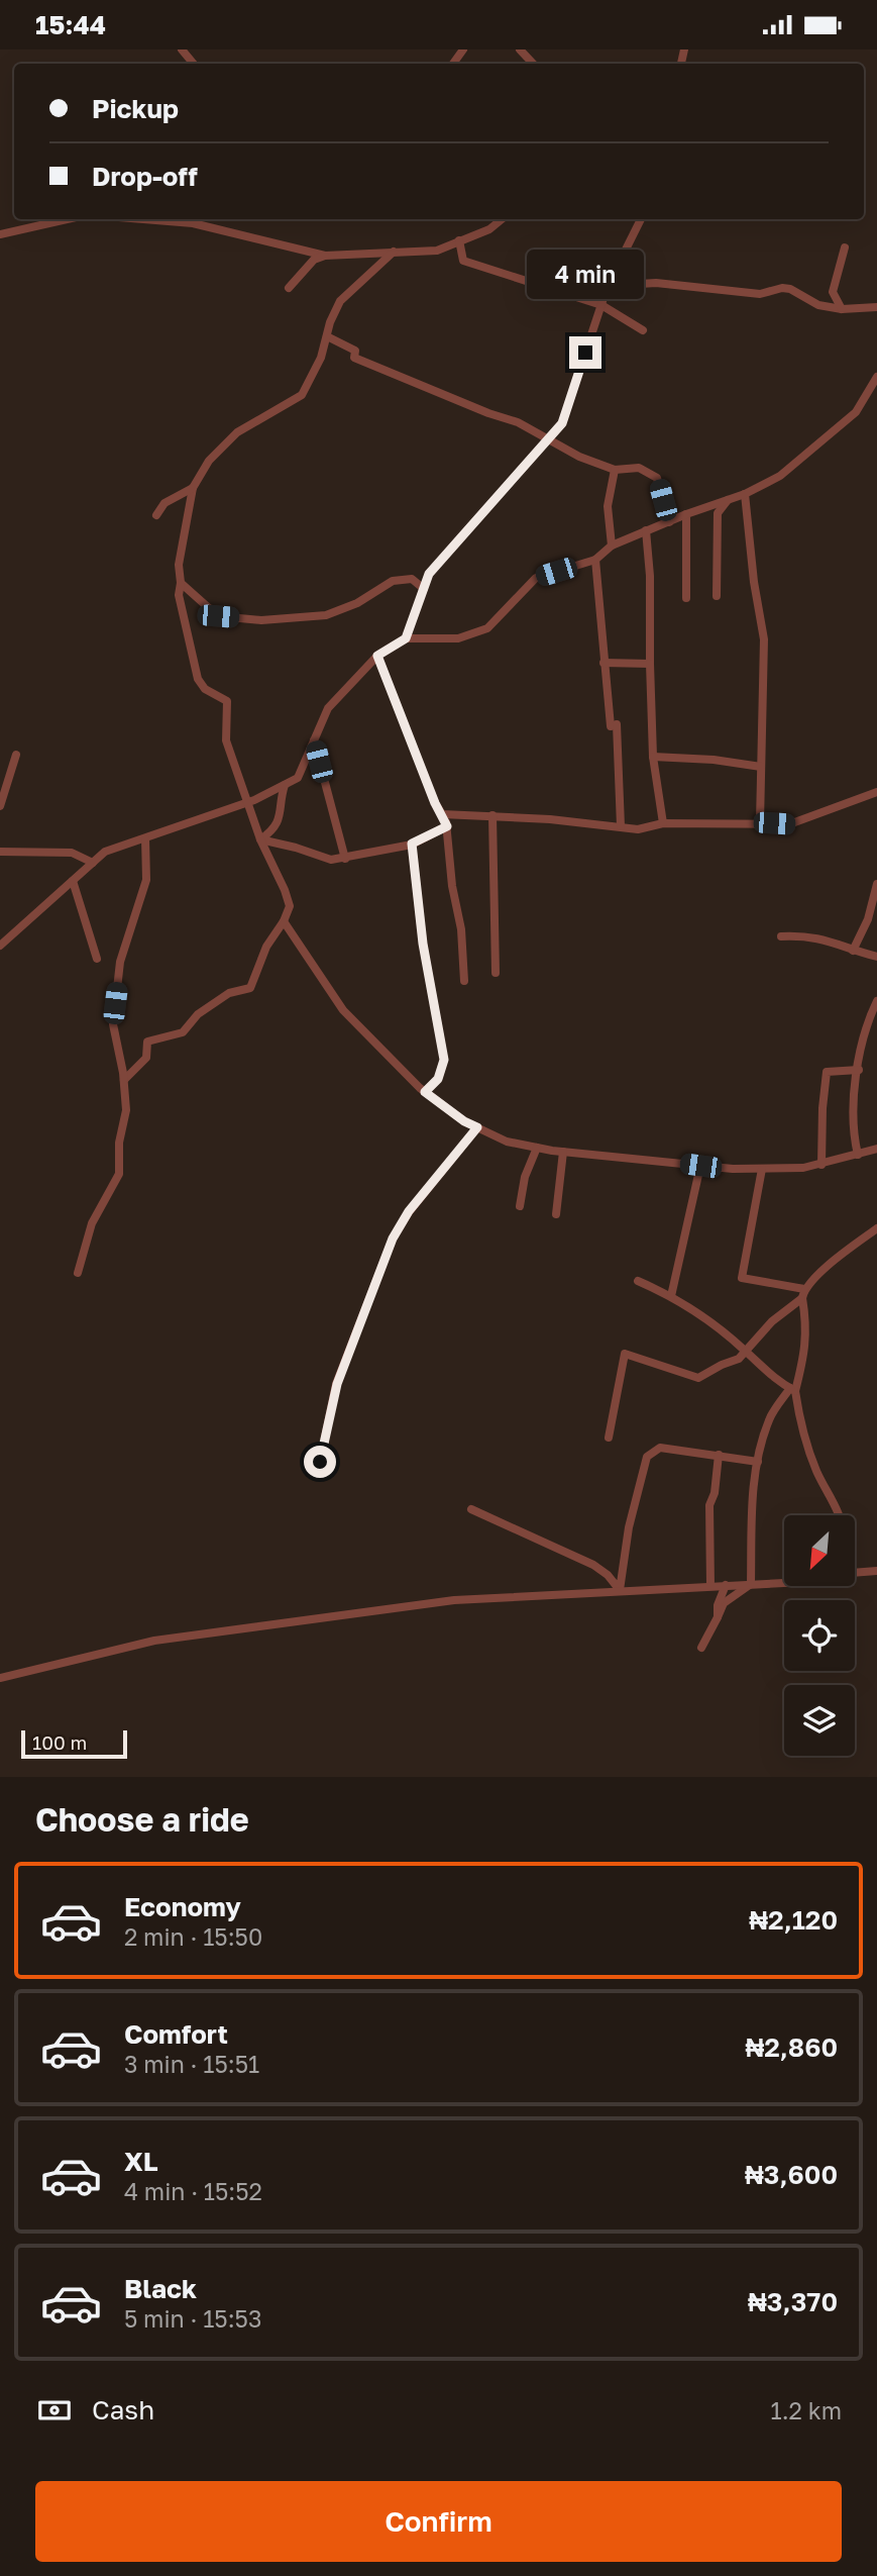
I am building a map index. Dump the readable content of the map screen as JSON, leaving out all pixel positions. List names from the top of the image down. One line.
{"scale_bar":"100 m","north":"bottom left","page":{"status":"15:44","banner":["Pickup","Drop-off"],"bubble":"4 min","scale":"100 m","heading":"Choose a ride","list":[{"name":"Economy","note":"2 min · 15:50","value":"₦2,120"},{"name":"Comfort","note":"3 min · 15:51","value":"₦2,860"},{"name":"XL","note":"4 min · 15:52","value":"₦3,600"},{"name":"Black","note":"5 min · 15:53","value":"₦3,370"}],"pay":["Cash","1.2 km"],"buttons":"Confirm"}}
